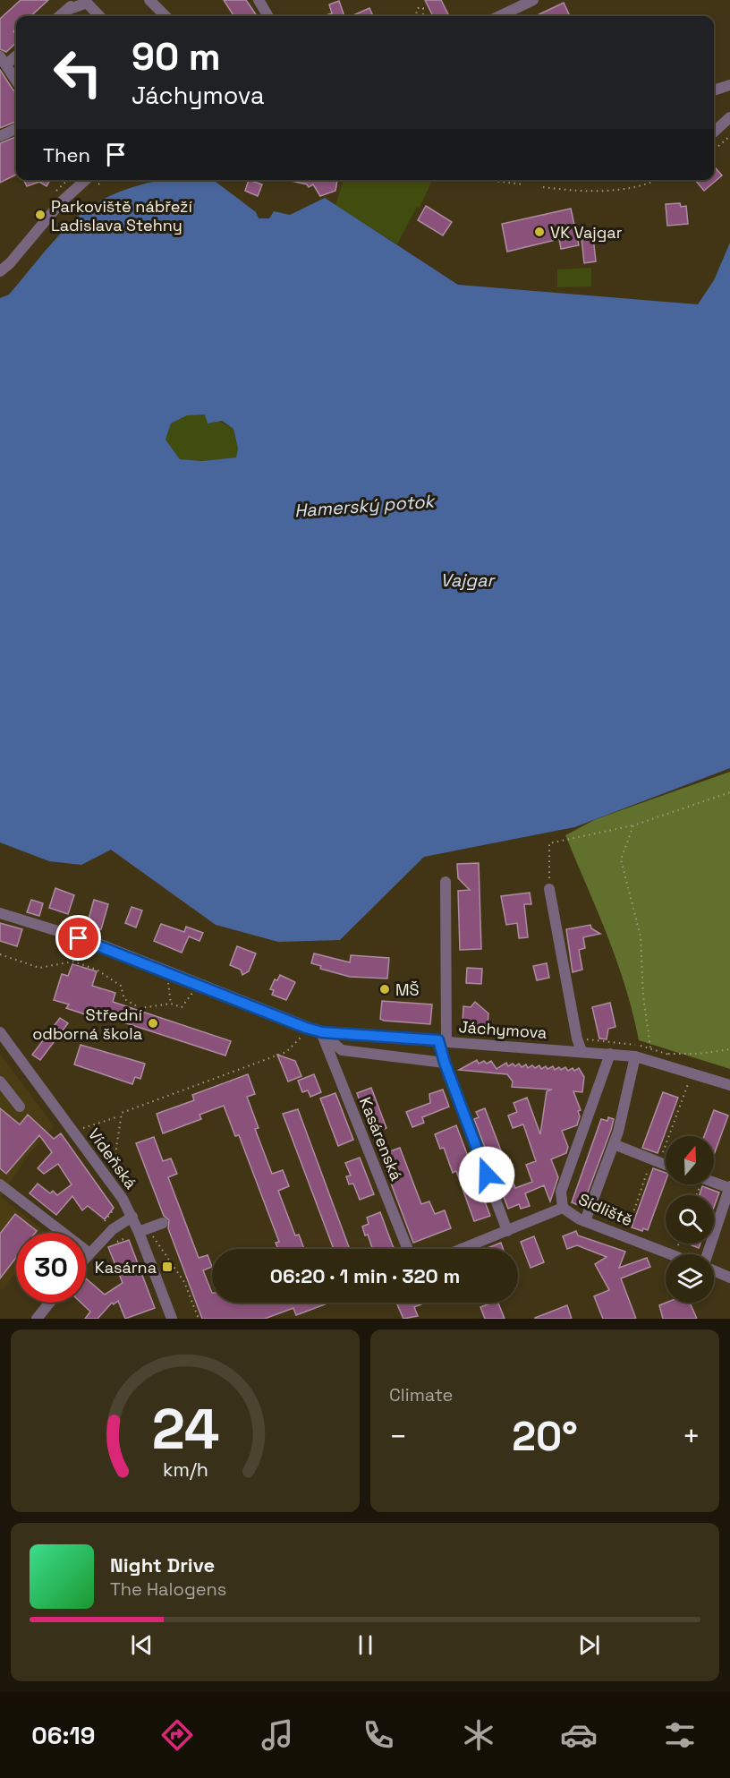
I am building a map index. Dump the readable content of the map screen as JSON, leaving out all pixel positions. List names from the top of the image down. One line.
{"streets":{"street":["Jáchymova","Kasárenská","Vídeňská","Sídliště"]},"crossings":[["Jáchymova","Kasárenská"],["Jáchymova","Sídliště"]],"water":["Hamerský potok","Vajgar"],"places":{"other":["Parkoviště nábřeží Ladislava Stehny","VK Vajgar","MŠ","Střední odborná škola"],"transit":["Kasárna"]},"north":"top","page":{"turn":["90 m","Jáchymova"],"then":"Then","limit":"30","trip":"06:20 · 1 min · 320 m","tile":"Climate","heat":["−","20°","+"],"song":["Night Drive","The Halogens"],"tabs":"06:19","gauge":["24","km/h"]}}
